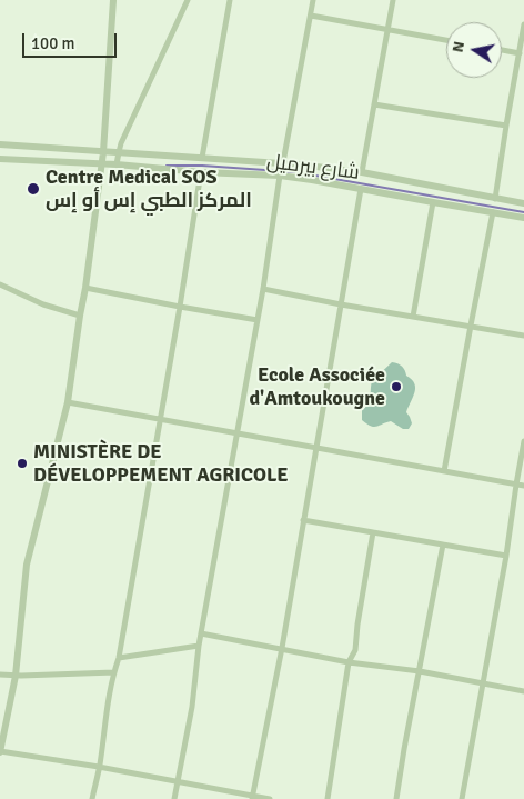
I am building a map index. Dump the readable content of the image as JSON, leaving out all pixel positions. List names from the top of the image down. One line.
{"streets":{"street":["شارع بيرميل"]},"places":["Centre Medical SOS المركز الطبي إس أو إس","Ecole Associée d'Amtoukougne","MINISTÈRE DE DÉVELOPPEMENT AGRICOLE"],"scale_bar":"100 m","north":"left"}
